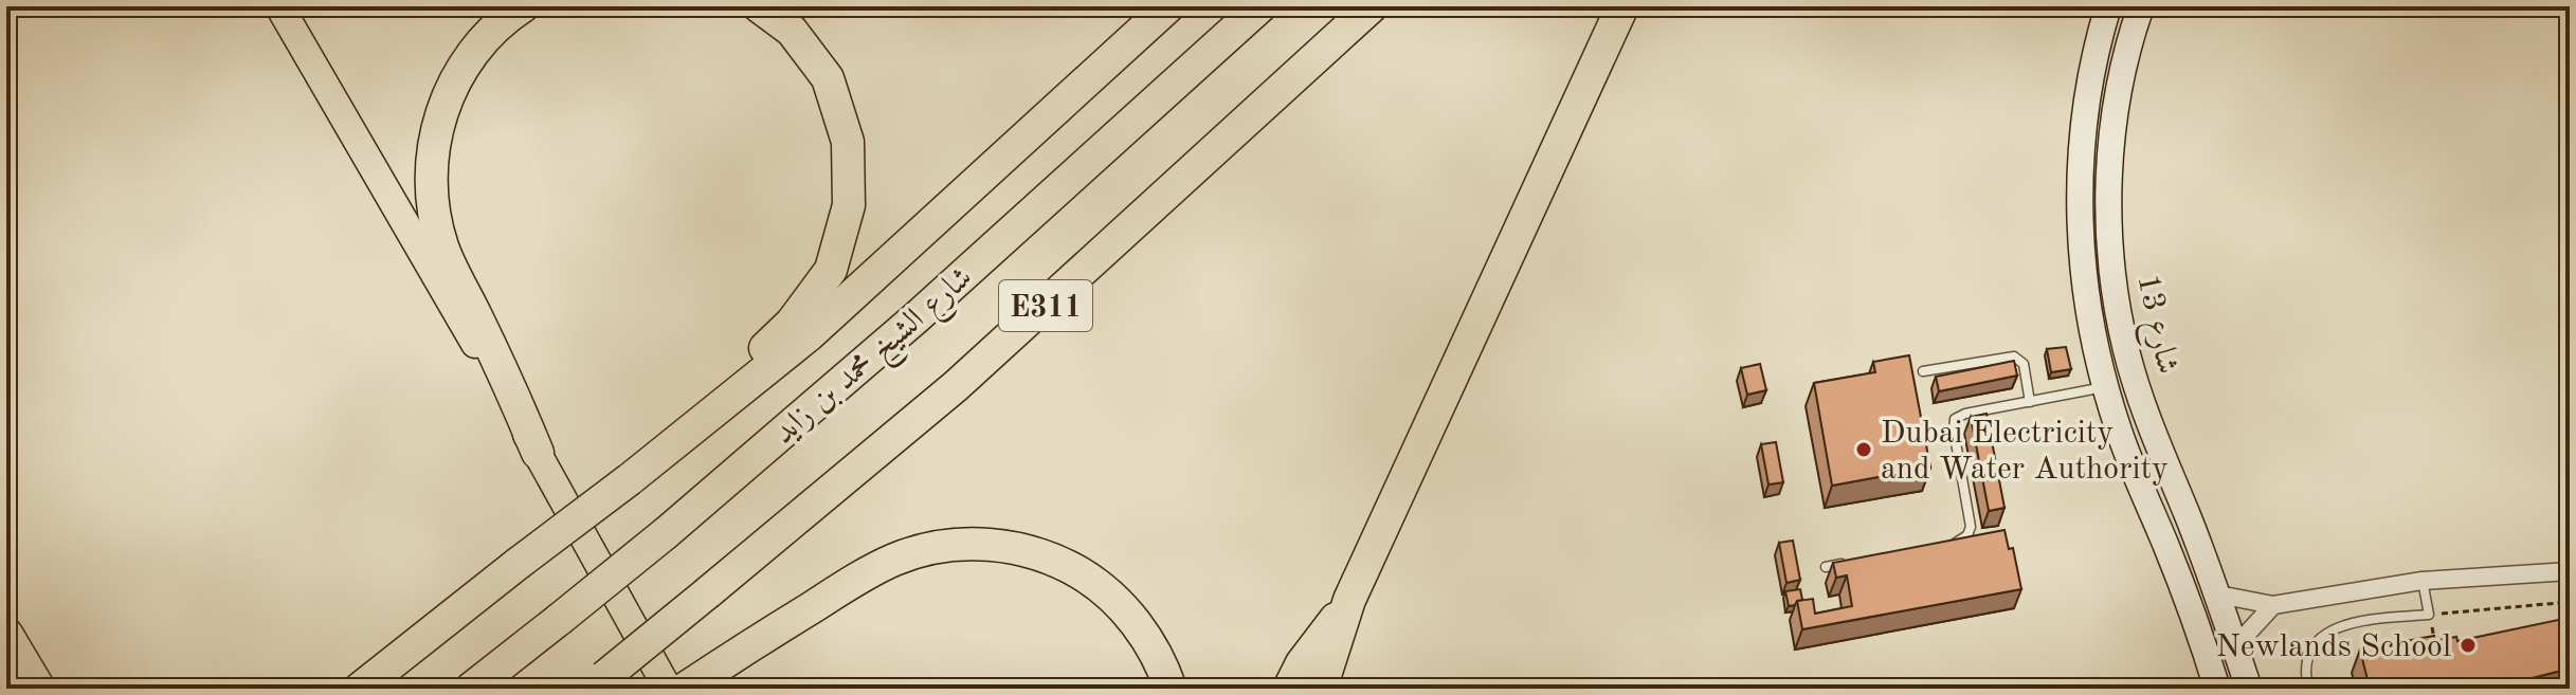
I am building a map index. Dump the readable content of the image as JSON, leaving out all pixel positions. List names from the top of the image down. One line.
{"streets":{"highway":["E311","شارع الشيخ محمد بن زايد"],"street":["شارع 13"]},"places":["Dubai Electricity and Water Authority","Newlands School"]}
